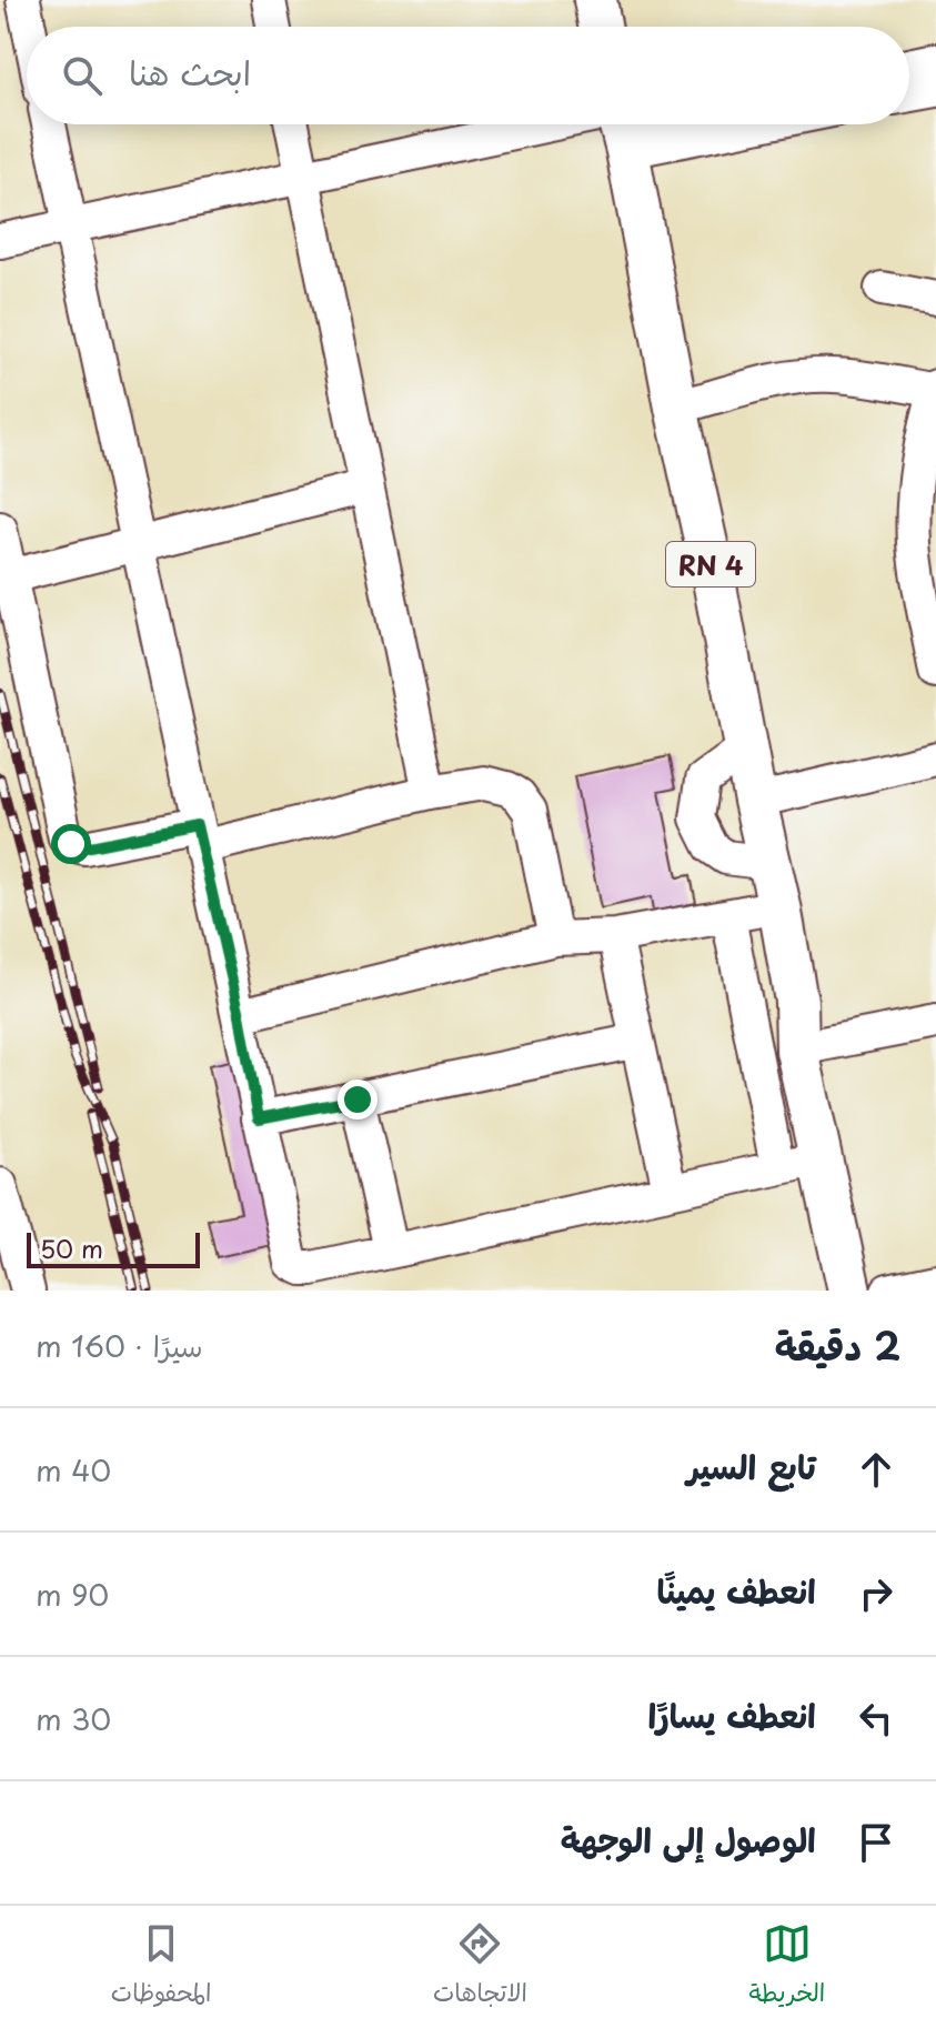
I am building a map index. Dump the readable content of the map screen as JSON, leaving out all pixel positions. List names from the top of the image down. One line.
{"streets":{"main road":["RN 4"]},"scale_bar":"50 m","page":{"search":"ابحث هنا","scale":"50 m","heading":["2 دقيقة","سيرًا · 160 m"],"list":[["تابع السير","40 m"],["انعطف يمينًا","90 m"],["انعطف يسارًا","30 m"],"الوصول إلى الوجهة"],"nav":["الخريطة","الاتجاهات","المحفوظات"]}}
